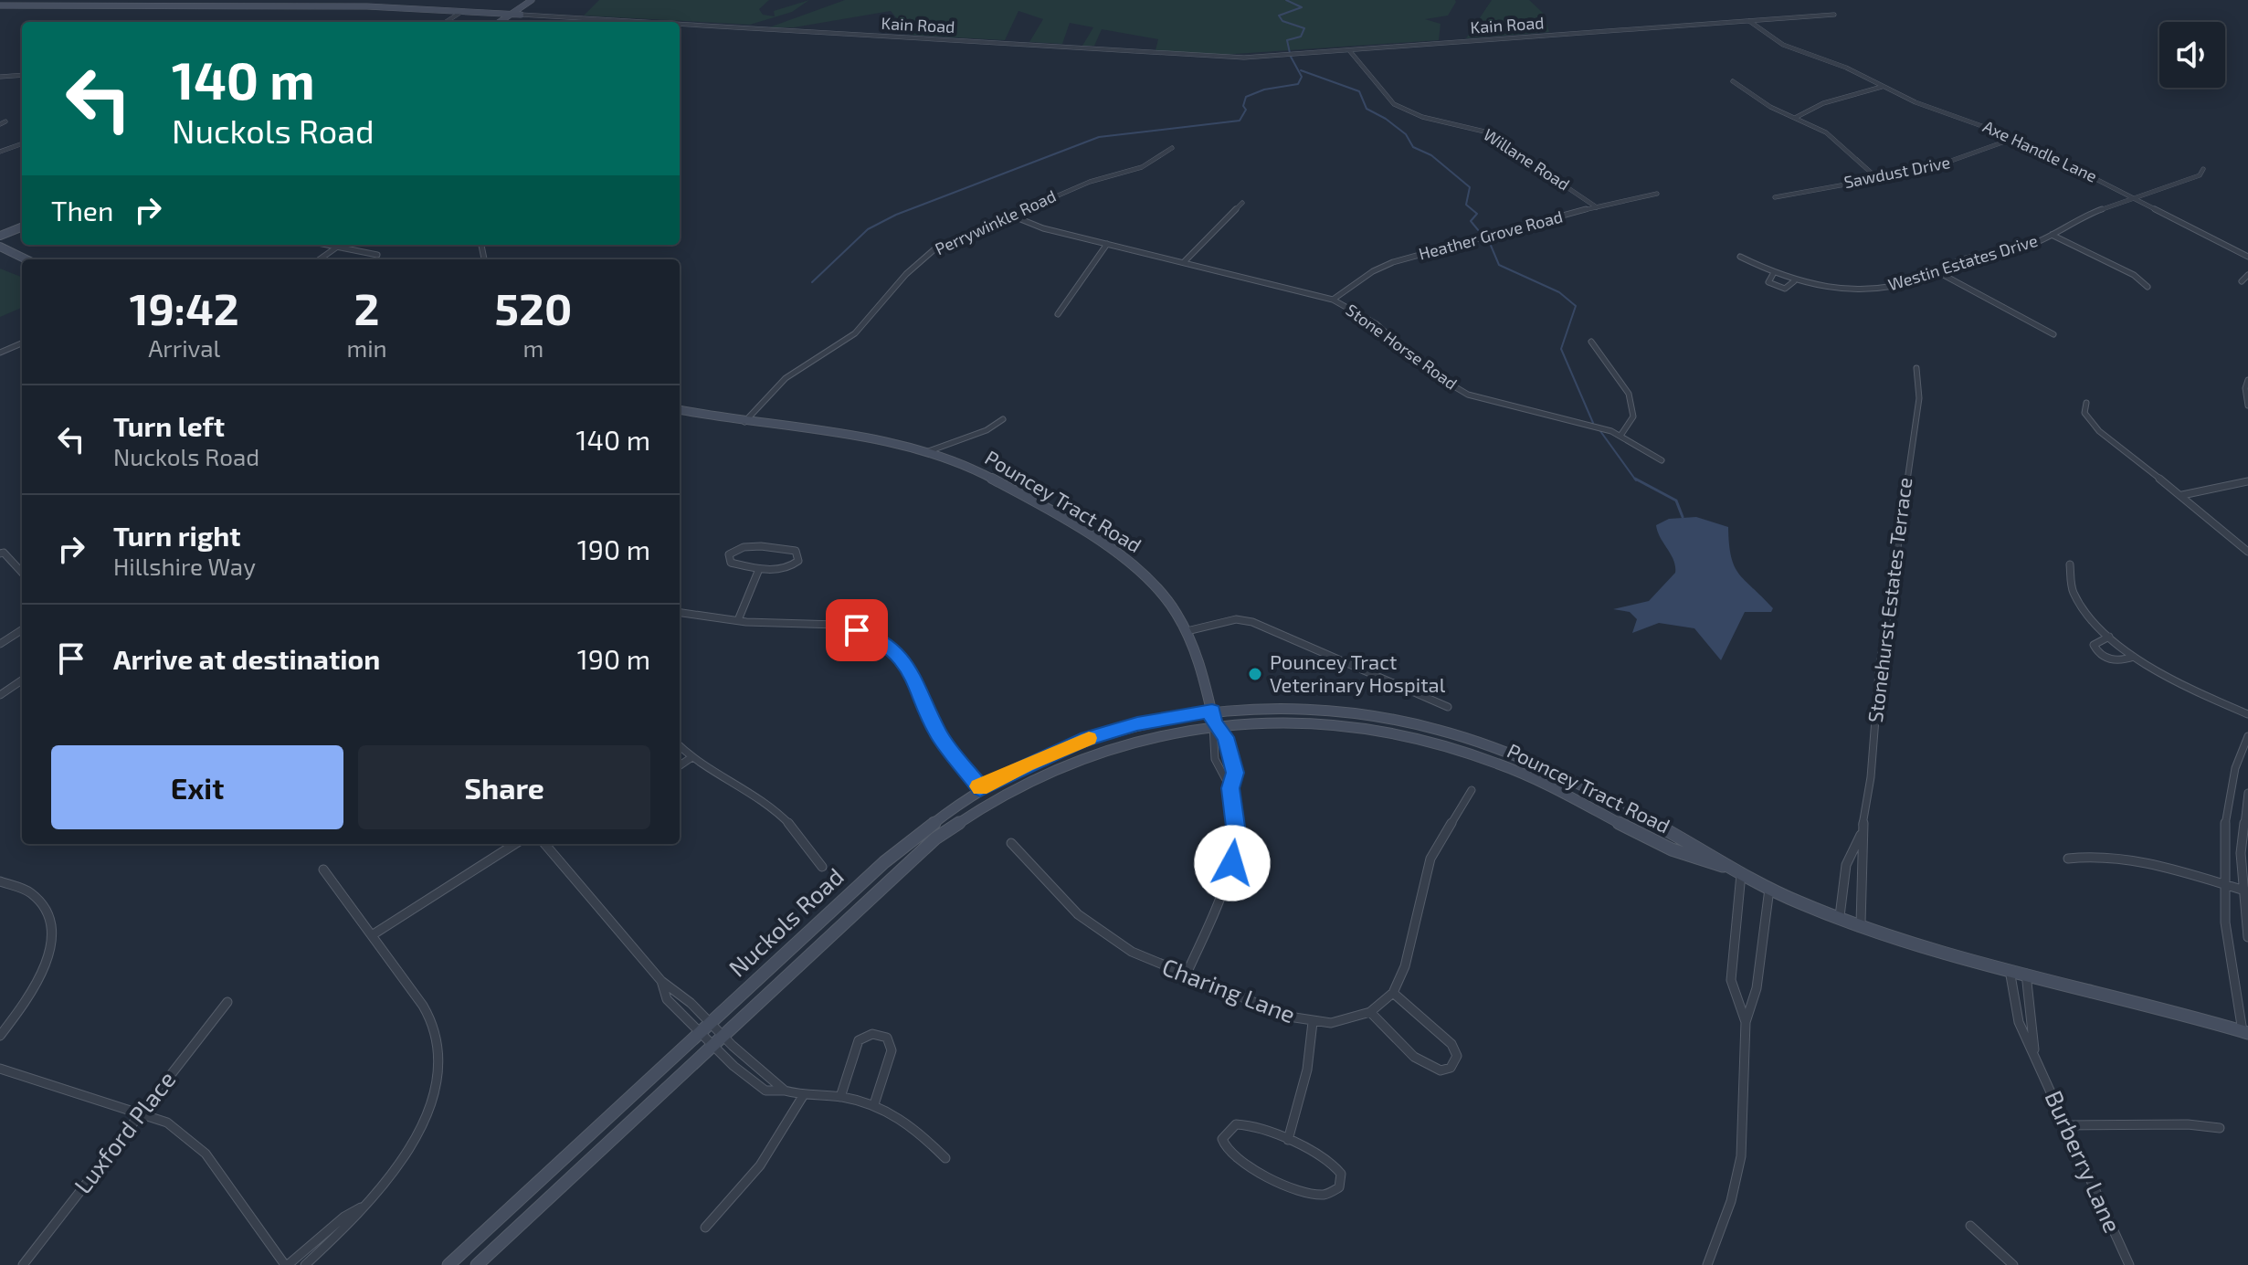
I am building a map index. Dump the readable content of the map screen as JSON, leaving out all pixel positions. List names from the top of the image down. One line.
{"streets":{"main road":["Kain Road","Pouncey Tract Road","Nuckols Road"],"street":["Axe Handle Lane","Willane Road","Sawdust Drive","Perrywinkle Road","Heather Grove Road","Westin Estates Drive","Stone Horse Road","Stonehurst Estates Terrace","Charing Lane","Luxford Place","Burberry Lane"]},"crossings":[["Kain Road","Axe Handle Lane"],["Kain Road","Willane Road"],["Axe Handle Lane","Sawdust Drive"],["Axe Handle Lane","Westin Estates Drive"],["Willane Road","Heather Grove Road"],["Perrywinkle Road","Stone Horse Road"],["Perrywinkle Road","Pouncey Tract Road"],["Heather Grove Road","Stone Horse Road"],["Pouncey Tract Road","Stonehurst Estates Terrace"],["Pouncey Tract Road","Nuckols Road"],["Pouncey Tract Road","Burberry Lane"]],"places":["Pouncey Tract Veterinary Hospital"],"page":{"turn":["140 m","Nuckols Road"],"then":"Then","eta":["19:42","Arrival","2","min","520","m"],"list":[{"name":"Turn left","note":"Nuckols Road","value":"140 m"},{"name":"Turn right","note":"Hillshire Way","value":"190 m"},{"name":"Arrive at destination","value":"190 m"}],"buttons":["Exit","Share"]}}
